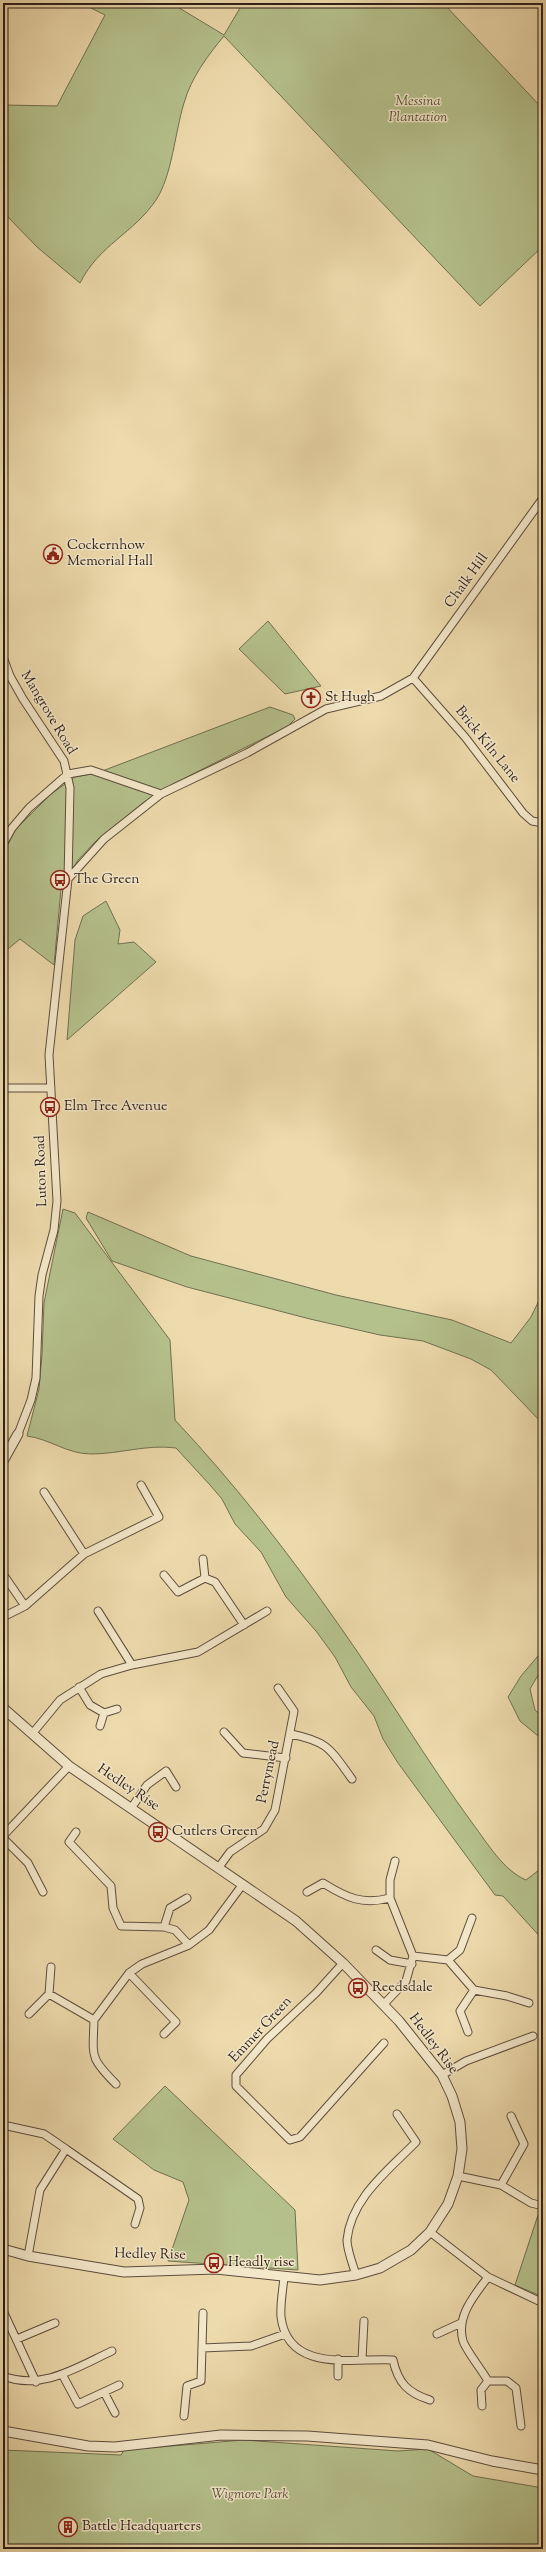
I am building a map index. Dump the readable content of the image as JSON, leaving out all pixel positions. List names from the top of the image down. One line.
{"streets":{"street":["Chalk Hill","Mangrove Road","Brick Kiln Lane","Luton Road","Perrymead","Hedley Rise","Emmer Green"]},"crossings":[["Chalk Hill","Brick Kiln Lane"],["Mangrove Road","Luton Road"],["Perrymead","Hedley Rise"],["Hedley Rise","Emmer Green"]],"parks":["Messina Plantation","Wigmore Park"],"places":{"public building":["Cockernhow Memorial Hall"],"church":["St Hugh"],"bus stop":["The Green","Elm Tree Avenue","Cutlers Green","Reedsdale","Headly rise"],"building":["Battle Headquarters"]}}
